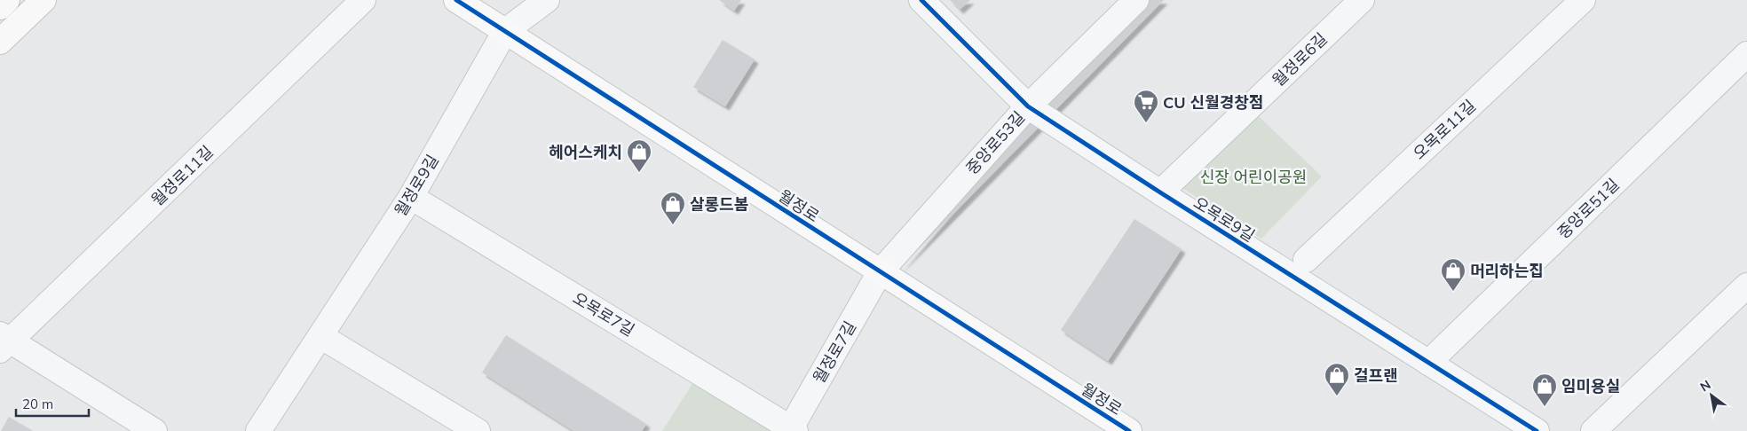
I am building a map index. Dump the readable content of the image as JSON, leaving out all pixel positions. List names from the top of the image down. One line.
{"streets":{"main road":["월정로"],"street":["월정로6길","오목로11길","중앙로53길","월정로11길","월정로9길","중앙로51길","오목로9길","오목로7길","월정로7길"]},"crossings":[["월정로6길","오목로9길"],["중앙로53길","월정로"],["중앙로53길","오목로9길"],["중앙로53길","월정로7길"],["월정로9길","월정로"],["월정로9길","오목로7길"],["월정로","월정로7길"],["중앙로51길","오목로9길"],["오목로7길","월정로7길"]],"parks":["신장 어린이공원"],"places":{"supermarket":["CU 신월경창점"],"shop":["헤어스케치","살롱드봄","머리하는집","걸프랜","임미용실"]},"scale_bar":"20 m","north":"top left"}
